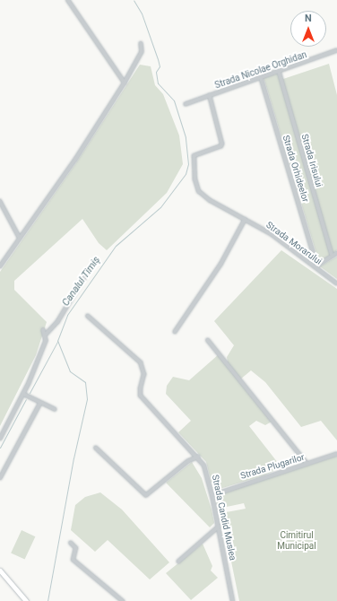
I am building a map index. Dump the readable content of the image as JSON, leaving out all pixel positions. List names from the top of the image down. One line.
{"streets":{"street":["Strada Nicolae Orghidan","Strada Irisului","Strada Orhideelor","Strada Morarului","Strada Plugarilor","Strada Candid Muslea"]},"crossings":[["Strada Nicolae Orghidan","Strada Irisului"],["Strada Nicolae Orghidan","Strada Orhideelor"],["Strada Nicolae Orghidan","Strada Morarului"],["Strada Orhideelor","Strada Morarului"],["Strada Plugarilor","Strada Candid Muslea"]],"water":["Canalul Timiș"],"parks":["Cimitirul Municipal"],"north":"top"}
